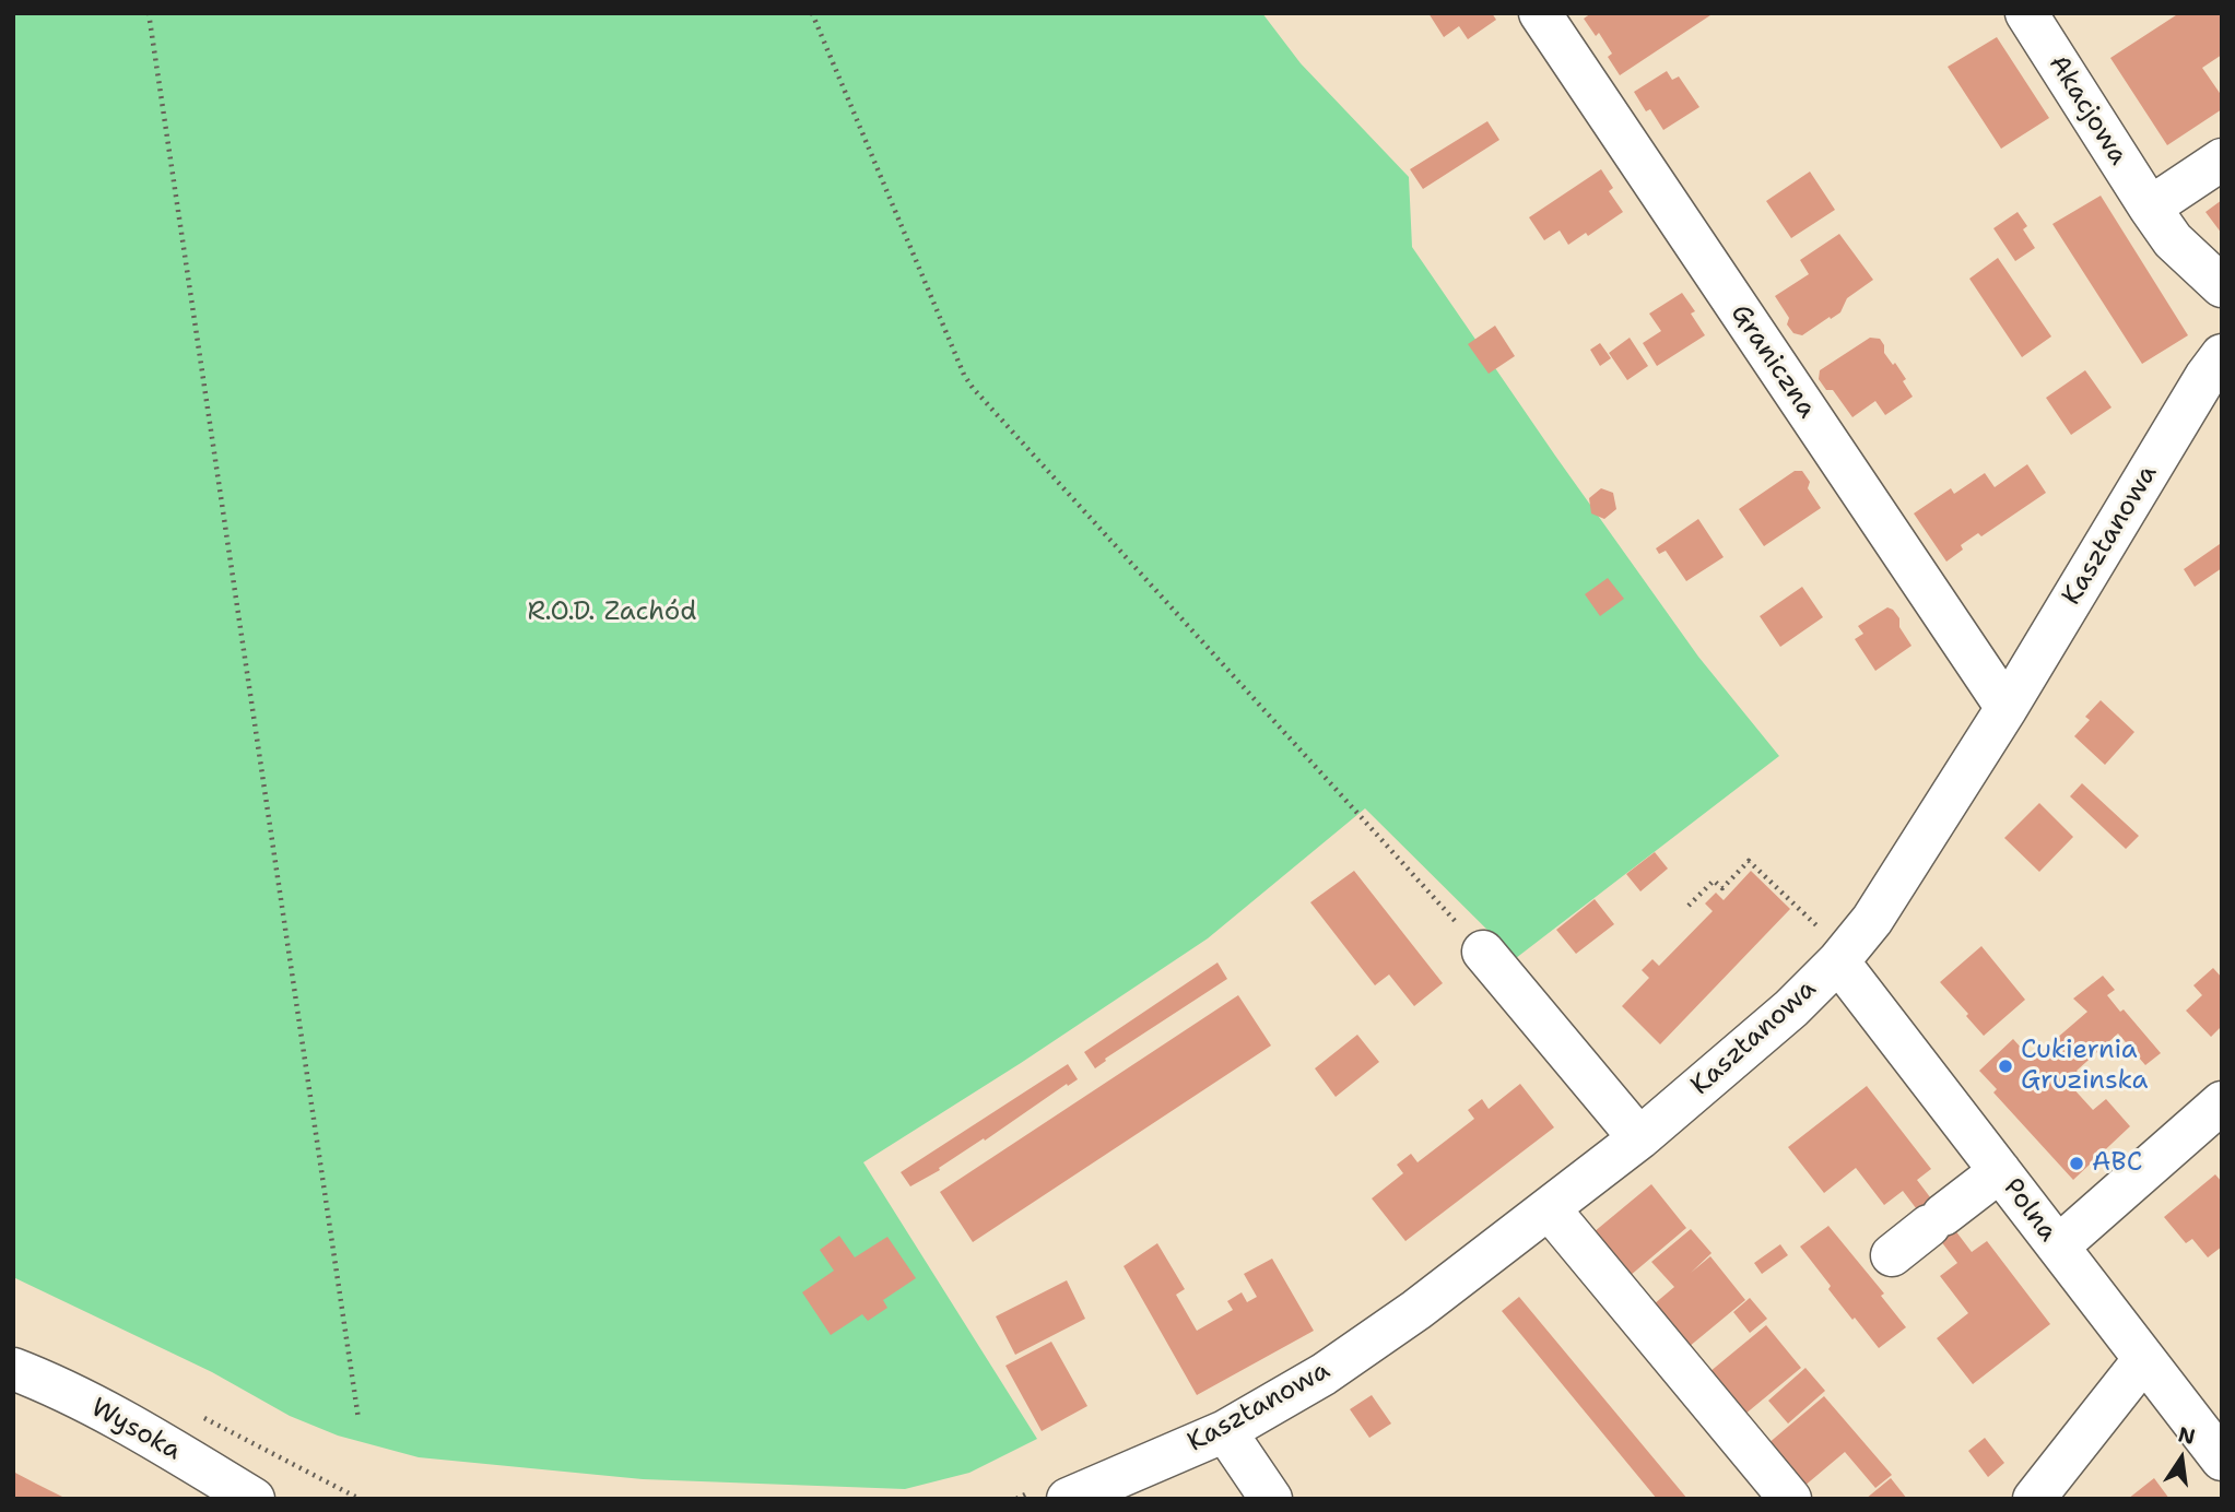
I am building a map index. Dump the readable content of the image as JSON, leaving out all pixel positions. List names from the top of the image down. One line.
{"streets":{"street":["Akacjowa","Graniczna","Kasztanowa","Polna","Wysoka"]},"crossings":[["Graniczna","Kasztanowa"],["Kasztanowa","Polna"]],"parks":["R.O.D. Zachód"],"places":["Cukiernia Gruzinska","ABC"],"north":"top"}
